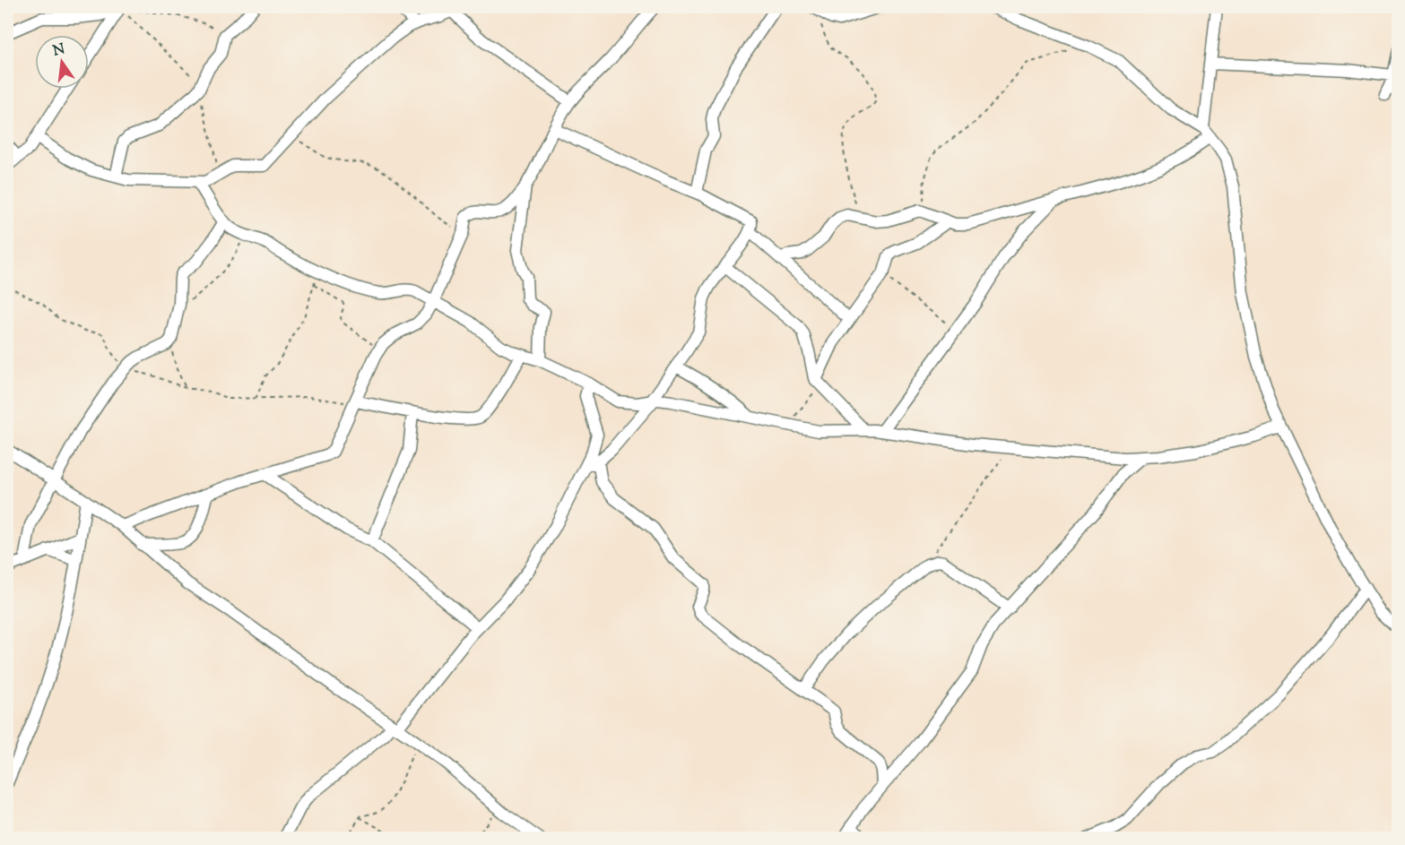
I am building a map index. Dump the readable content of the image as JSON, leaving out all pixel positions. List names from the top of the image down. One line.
{"north":"top"}
